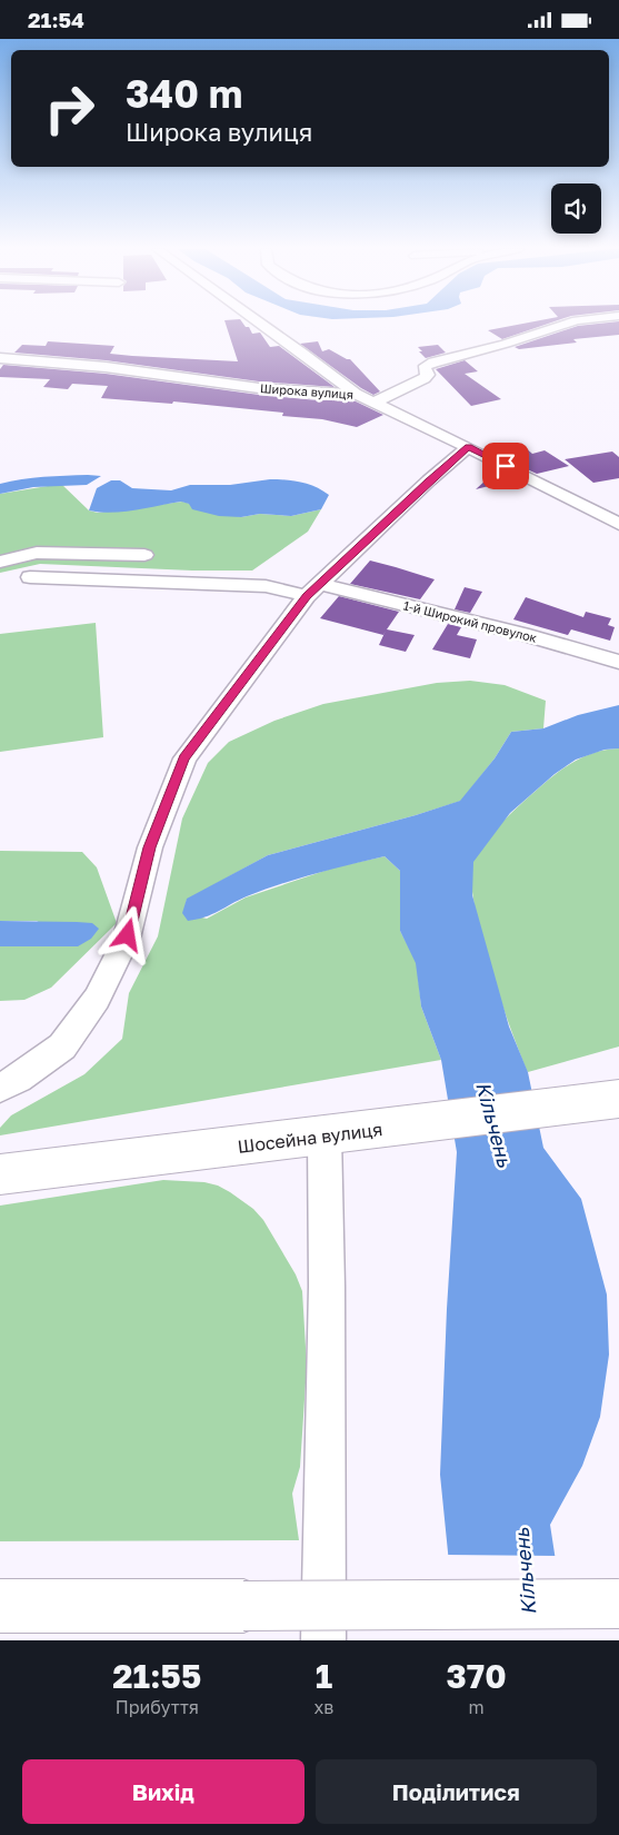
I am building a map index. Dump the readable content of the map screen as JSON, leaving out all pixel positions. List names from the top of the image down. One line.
{"streets":{"main road":["Шосейна вулиця"],"street":["Широка вулиця","1-й Широкий провулок"]},"water":["Кільчень"],"page":{"status":"21:54","turn":["340 m","Широка вулиця"],"eta":["21:55","Прибуття","1","хв","370","m"],"buttons":["Вихід","Поділитися"]}}
